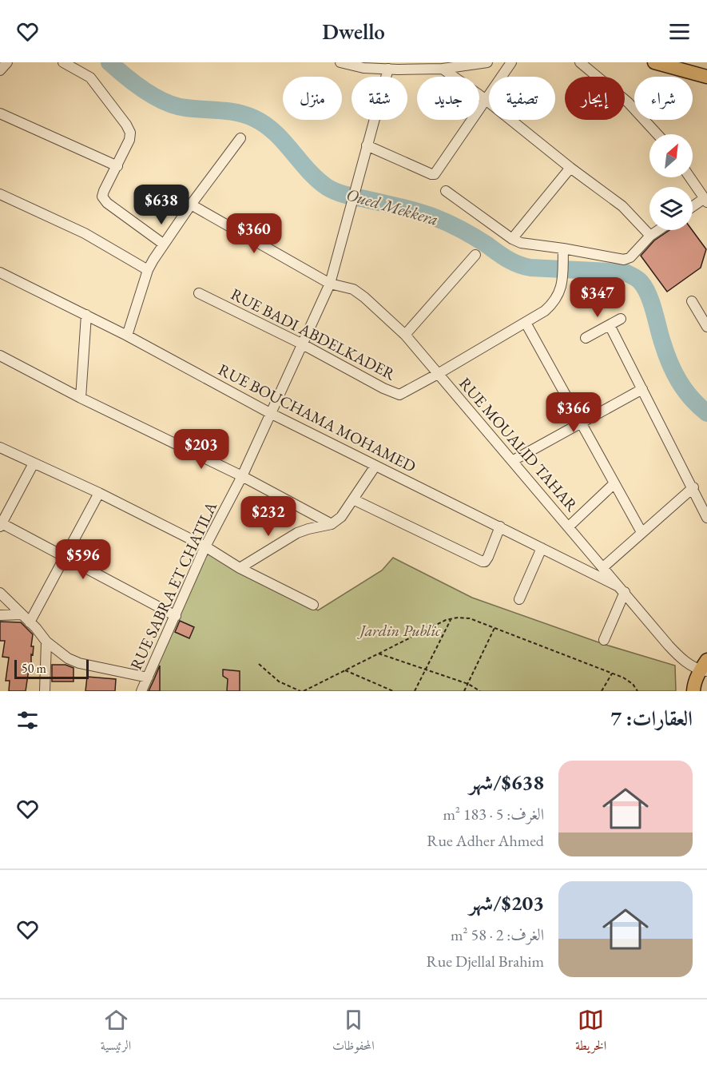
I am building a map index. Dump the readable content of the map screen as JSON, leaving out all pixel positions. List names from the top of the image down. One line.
{"streets":{"street":["RUE BADI ABDELKADER","RUE BOUCHAMA MOHAMED","RUE MOUALID TAHAR","RUE SABRA ET CHATILA"]},"crossings":[["RUE BADI ABDELKADER","RUE MOUALID TAHAR"],["RUE BADI ABDELKADER","RUE SABRA ET CHATILA"],["RUE BOUCHAMA MOHAMED","RUE MOUALID TAHAR"],["RUE BOUCHAMA MOHAMED","RUE SABRA ET CHATILA"],["RUE MOUALID TAHAR","RUE SABRA ET CHATILA"]],"water":["Oued Mekkera"],"parks":["Jardin Public"],"scale_bar":"50 m","north":"top right","page":{"header":"Dwello","chip":["شراء","إيجار","تصفية","جديد","شقة","منزل"],"price":["$638","$360","$347","$366","$203","$232","$596"],"scale":"50 m","heading":"العقارات: 7","list":[{"name":"$638/شهر","note":"الغرف: 5 · 183 m² · Rue Adher Ahmed"},{"name":"$203/شهر","note":"الغرف: 2 · 58 m² · Rue Djellal Brahim"}],"tabs":["الخريطة","المحفوظات","الرئيسية"]}}
